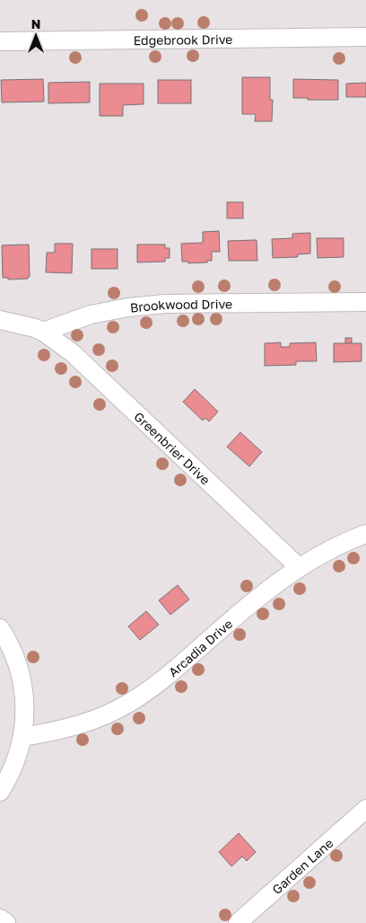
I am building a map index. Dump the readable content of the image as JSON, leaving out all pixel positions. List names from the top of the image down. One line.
{"streets":{"street":["Edgebrook Drive","Brookwood Drive","Greenbrier Drive","Arcadia Drive","Garden Lane"]},"crossings":[["Brookwood Drive","Greenbrier Drive"],["Greenbrier Drive","Arcadia Drive"]],"north":"top"}
